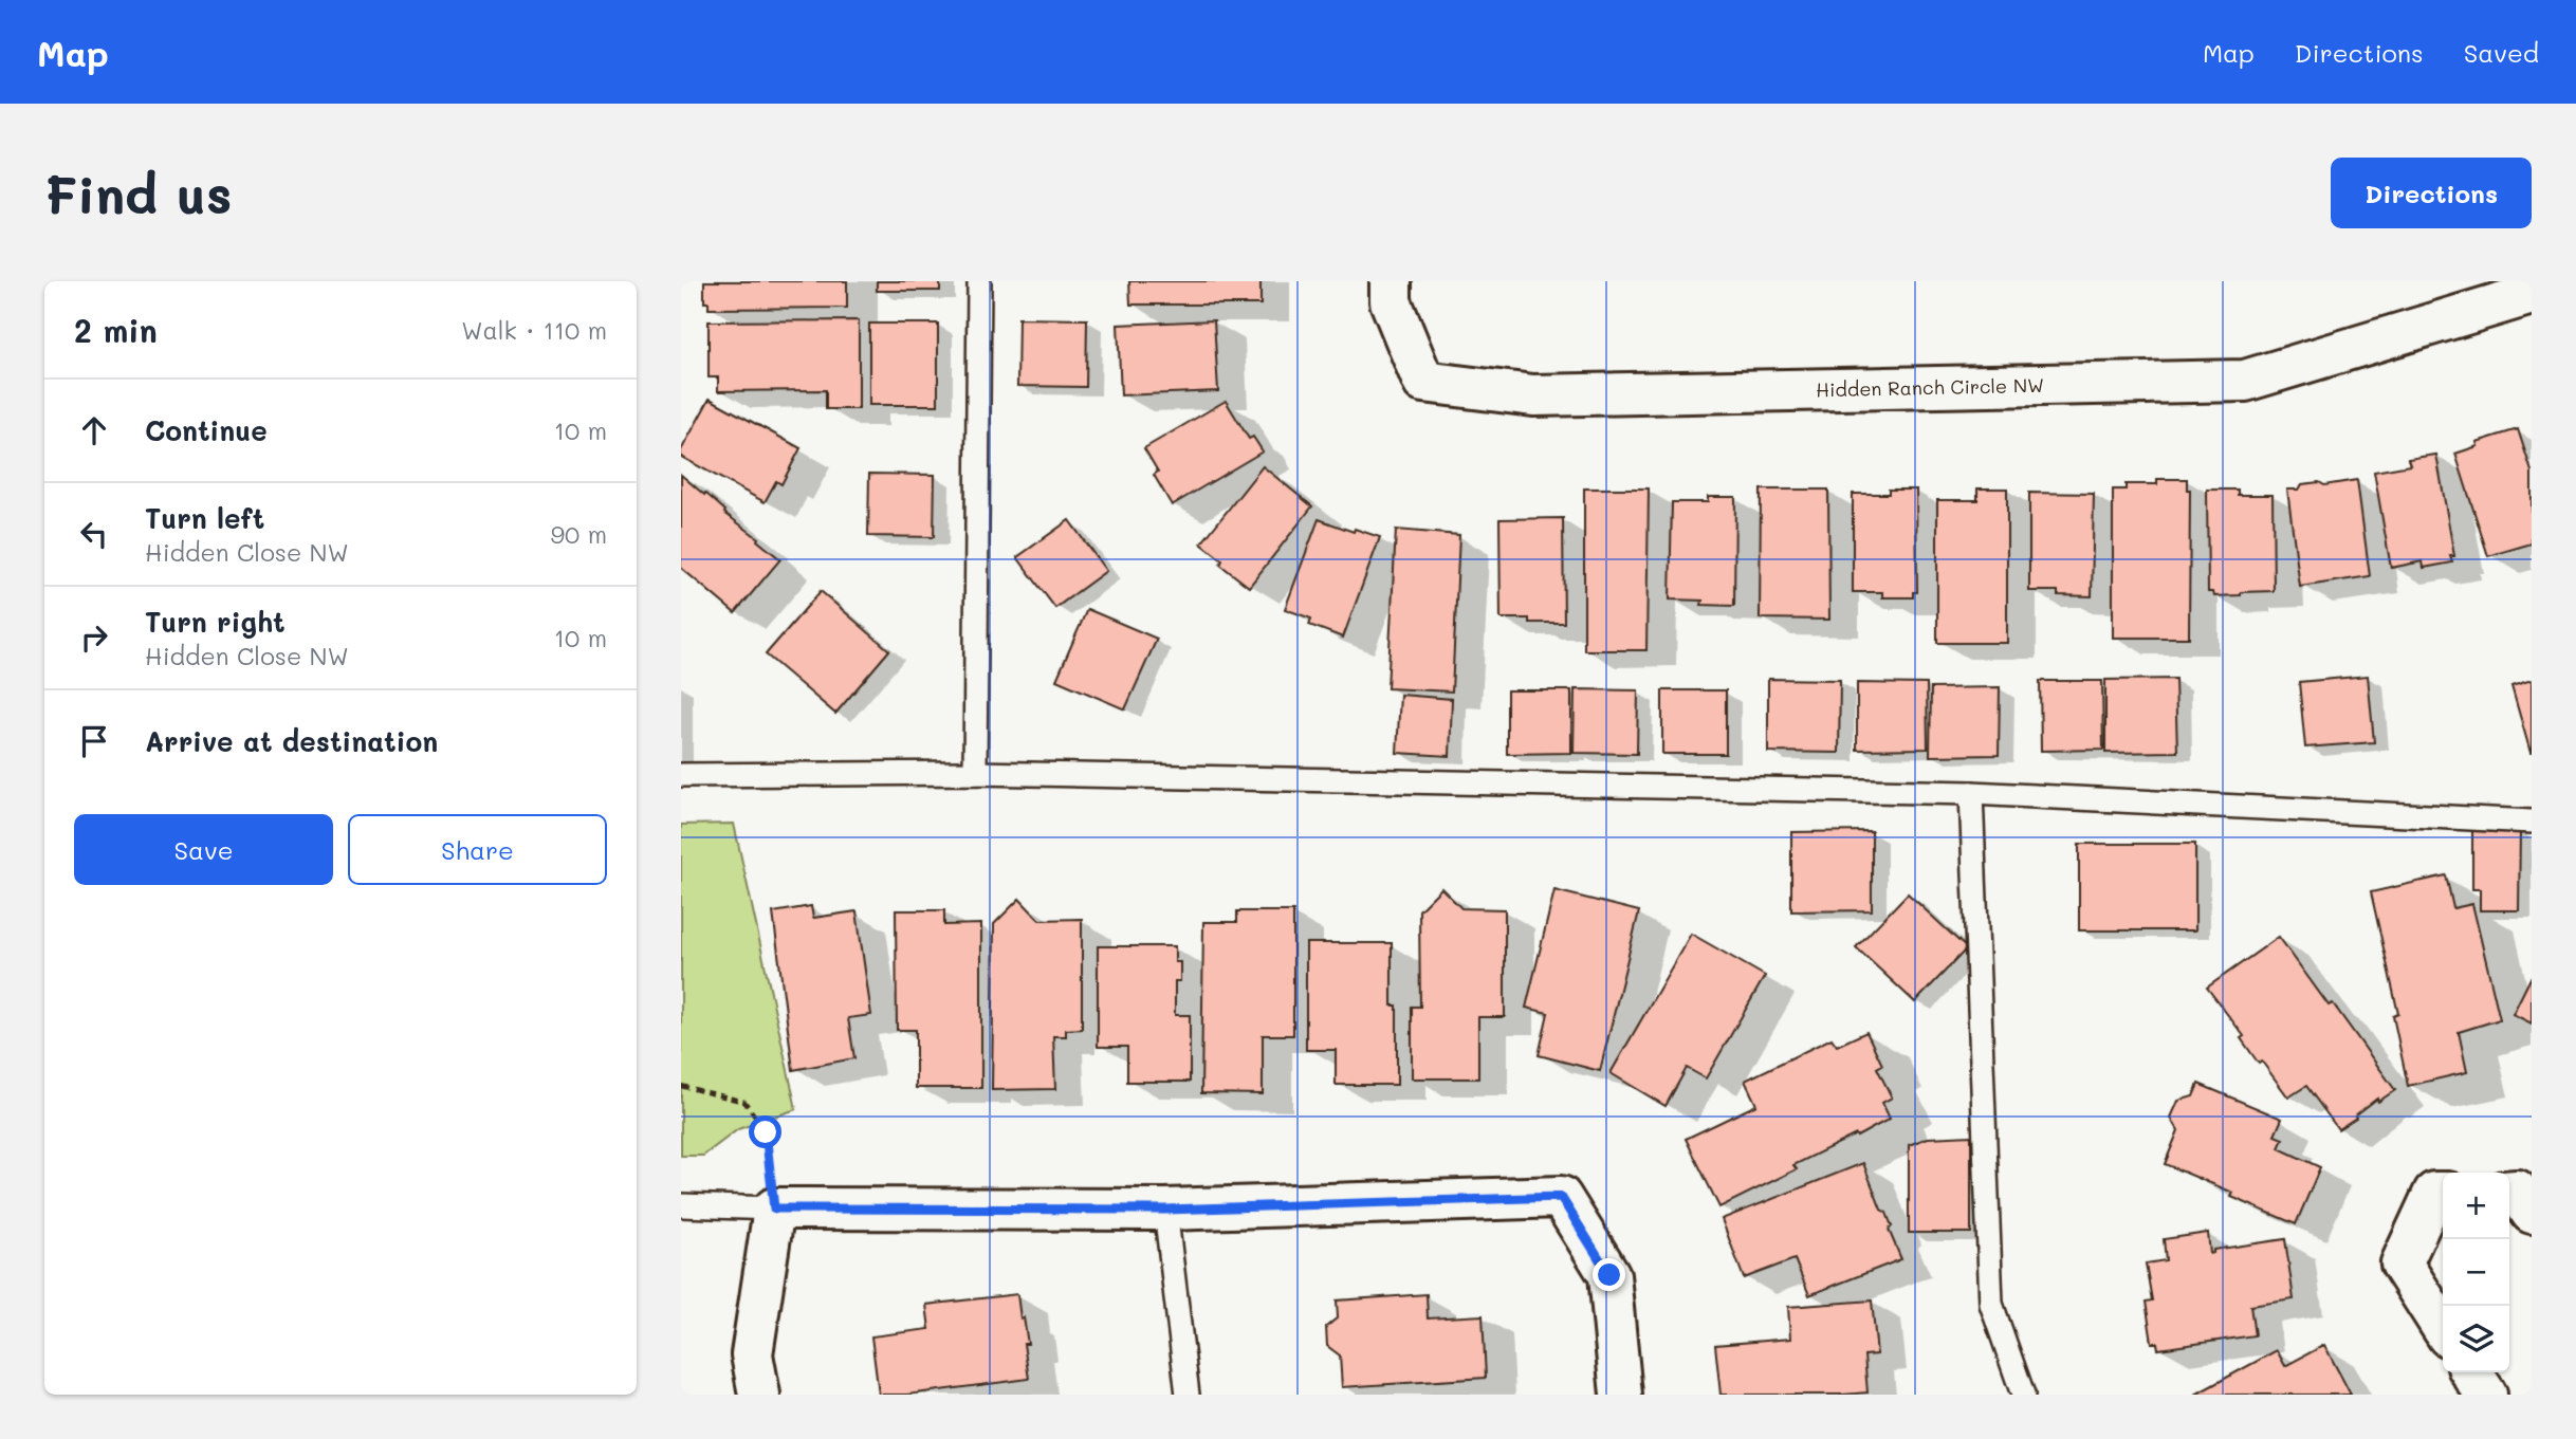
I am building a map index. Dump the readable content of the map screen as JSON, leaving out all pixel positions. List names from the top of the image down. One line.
{"streets":{"street":["Hidden Ranch Circle NW"]},"page":{"header":"Map","nav":["Map","Directions","Saved"],"buttons":["Directions",["Save","Share"]],"title":"Find us","heading":["2 min","Walk · 110 m"],"list":[["Continue","10 m"],["Turn left","Hidden Close NW","90 m"],["Turn right","Hidden Close NW","10 m"],"Arrive at destination"],"map_buttons":["+","−"]}}
